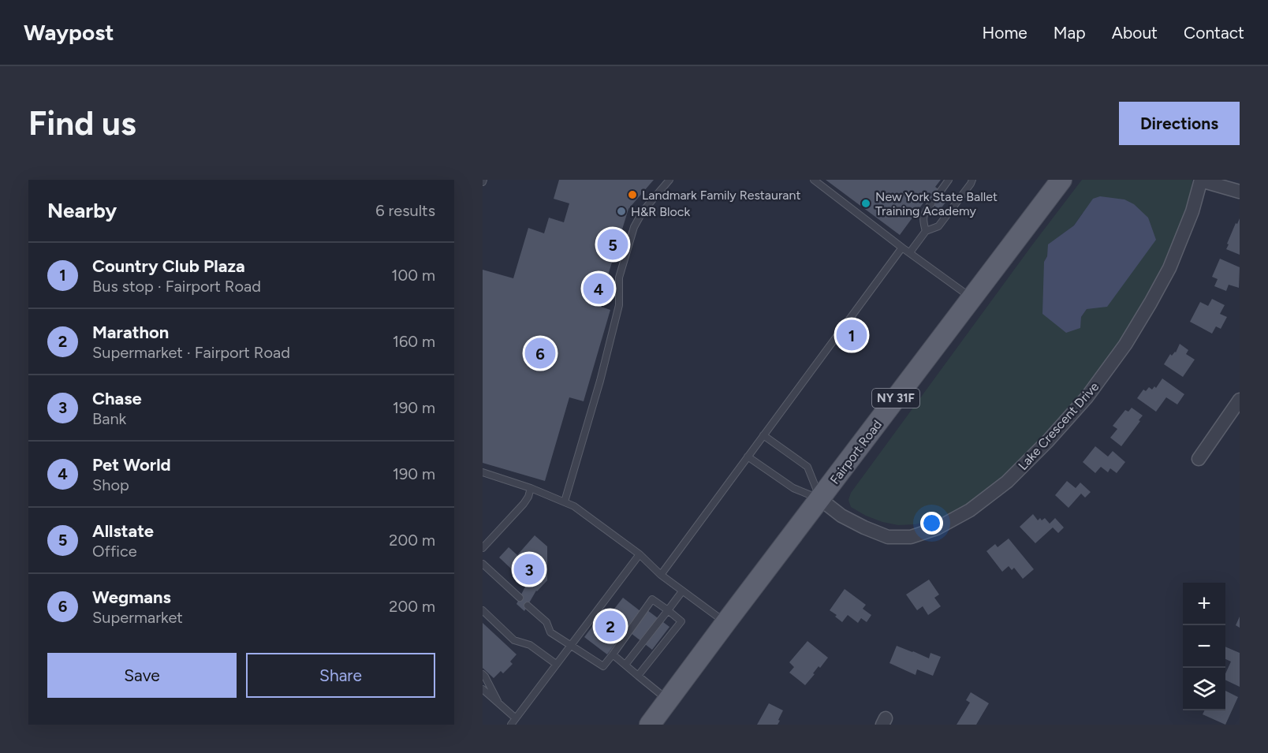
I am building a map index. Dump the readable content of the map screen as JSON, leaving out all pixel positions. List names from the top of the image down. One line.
{"streets":{"main road":["NY 31F","Fairport Road"],"street":["Lake Crescent Drive"]},"crossings":[["Lake Crescent Drive","Fairport Road"]],"places":["Landmark Family Restaurant","New York State Ballet Training Academy","H&R Block"],"page":{"header":"Waypost","nav":["Home","Map","About","Contact"],"buttons":["Directions",["Save","Share"]],"title":"Find us","heading":["Nearby","6 results"],"pins":["5","4","1","6","3","2"],"list":[{"mark":"1","name":"Country Club Plaza","note":"Bus stop · Fairport Road","value":"100 m"},{"mark":"2","name":"Marathon","note":"Supermarket · Fairport Road","value":"160 m"},{"mark":"3","name":"Chase","note":"Bank","value":"190 m"},{"mark":"4","name":"Pet World","note":"Shop","value":"190 m"},{"mark":"5","name":"Allstate","note":"Office","value":"200 m"},{"mark":"6","name":"Wegmans","note":"Supermarket","value":"200 m"}],"map_buttons":["+","−"]}}
